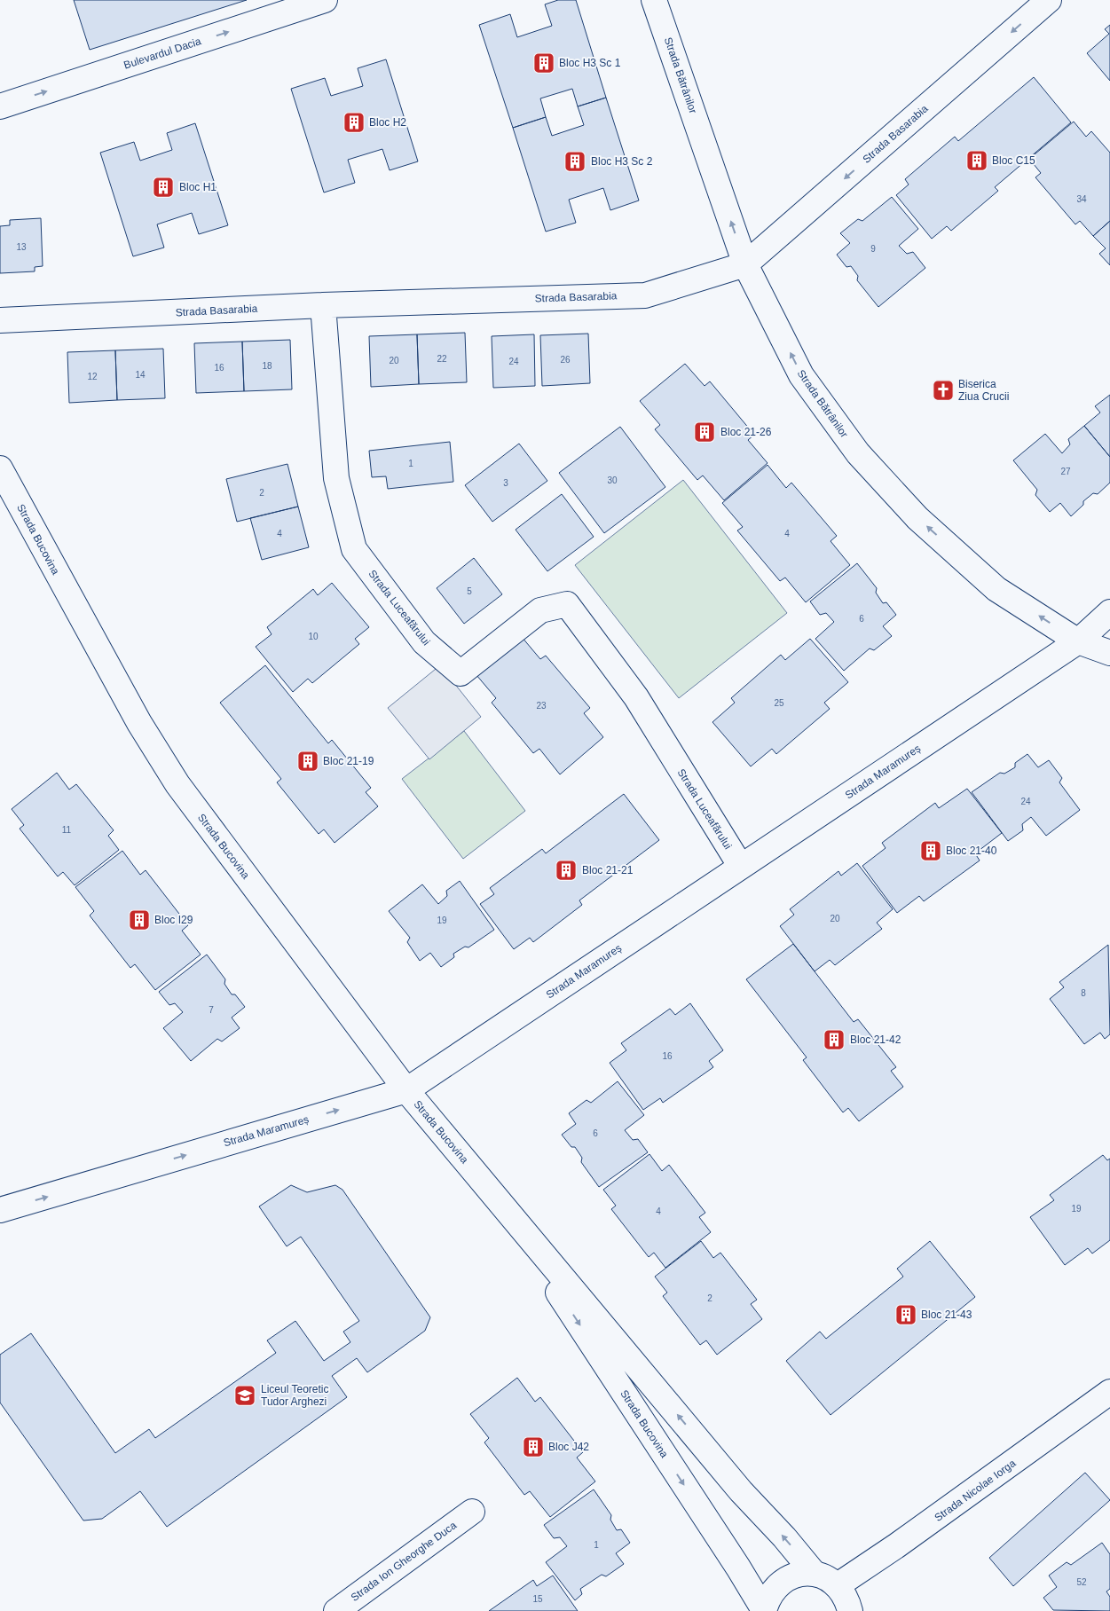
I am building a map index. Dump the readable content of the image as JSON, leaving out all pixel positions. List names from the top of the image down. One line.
{"streets":{"street":["Bulevardul Dacia","Strada Bătrânilor","Strada Basarabia","Strada Bucovina","Strada Luceafărului","Strada Maramureș","Strada Nicolae Iorga","Strada Ion Gheorghe Duca"]},"crossings":[["Strada Bătrânilor","Strada Basarabia"],["Strada Bătrânilor","Strada Maramureș"],["Strada Basarabia","Strada Luceafărului"],["Strada Bucovina","Strada Maramureș"],["Strada Luceafărului","Strada Maramureș"]],"one_way":["Bulevardul Dacia","Strada Bătrânilor"],"places":{"building":["Bloc H3 Sc 1","Bloc H2","Bloc C15","Bloc H3 Sc 2","Bloc H1","Bloc 21-26","Bloc 21-19","Bloc 21-40","Bloc 21-21","Bloc I29","Bloc 21-42","Bloc 21-43","Bloc J42"],"church":["Biserica Ziua Crucii"],"school or university":["Liceul Teoretic Tudor Arghezi"]},"house_numbers":["34","13","9","22","26","20","24","18","16","14","12","1","27","30","3","2","4","4","5","6","10","25","23","24","11","20","19","8","7","16","6","19","4","2","1","52","15"]}
